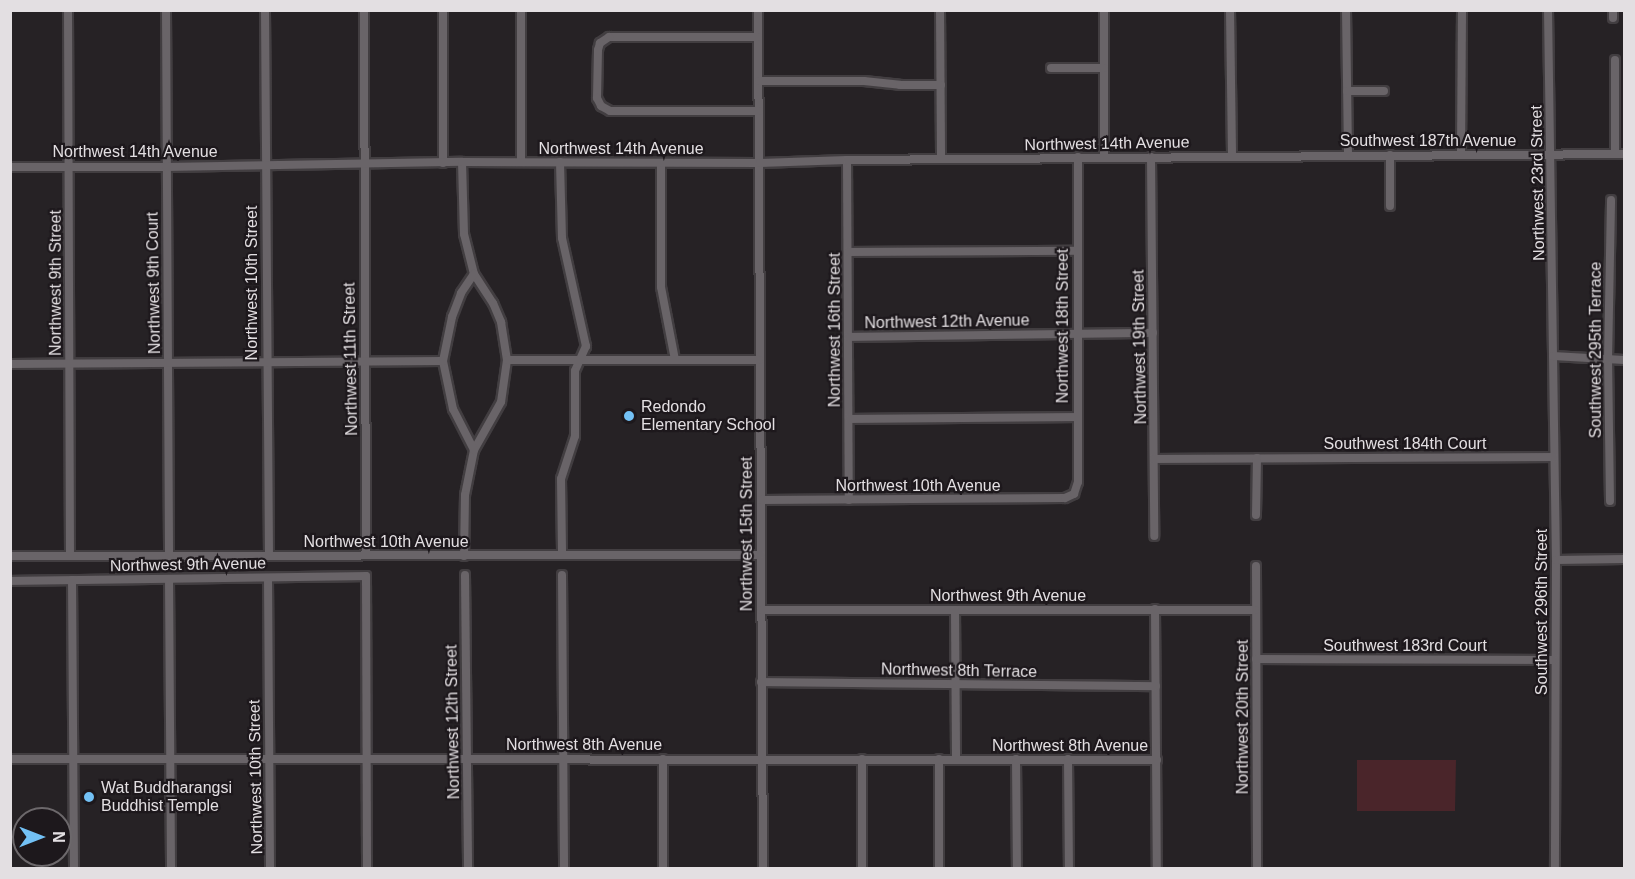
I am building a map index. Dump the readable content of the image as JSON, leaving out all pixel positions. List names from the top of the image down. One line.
{"streets":{"street":["Southwest 187th Avenue","Northwest 14th Avenue","Northwest 23rd Street","Northwest 9th Street","Northwest 9th Court","Northwest 10th Street","Northwest 12th Avenue","Northwest 18th Street","Northwest 16th Street","Northwest 19th Street","Southwest 295th Terrace","Northwest 11th Street","Southwest 184th Court","Northwest 10th Avenue","Northwest 15th Street","Northwest 9th Avenue","Southwest 296th Street","Southwest 183rd Court","Northwest 8th Terrace","Northwest 20th Street","Northwest 12th Street","Northwest 8th Avenue"]},"crossings":[["Southwest 187th Avenue","Northwest 14th Avenue"],["Southwest 187th Avenue","Northwest 23rd Street"],["Northwest 14th Avenue","Northwest 9th Street"],["Northwest 14th Avenue","Northwest 9th Court"],["Northwest 14th Avenue","Northwest 10th Street"],["Northwest 14th Avenue","Northwest 18th Street"],["Northwest 14th Avenue","Northwest 16th Street"],["Northwest 14th Avenue","Northwest 19th Street"],["Northwest 14th Avenue","Northwest 11th Street"],["Northwest 14th Avenue","Northwest 15th Street"],["Northwest 23rd Street","Southwest 296th Street"],["Northwest 9th Street","Northwest 10th Avenue"],["Northwest 9th Court","Northwest 10th Avenue"],["Northwest 10th Street","Northwest 10th Avenue"],["Northwest 10th Street","Northwest 9th Avenue"],["Northwest 10th Street","Northwest 8th Avenue"],["Northwest 12th Avenue","Northwest 18th Street"],["Northwest 12th Avenue","Northwest 16th Street"],["Northwest 12th Avenue","Northwest 19th Street"],["Northwest 18th Street","Northwest 10th Avenue"],["Northwest 16th Street","Northwest 10th Avenue"],["Northwest 19th Street","Southwest 184th Court"],["Northwest 11th Street","Northwest 10th Avenue"],["Southwest 184th Court","Southwest 296th Street"],["Northwest 10th Avenue","Northwest 15th Street"],["Northwest 15th Street","Northwest 9th Avenue"],["Northwest 15th Street","Northwest 8th Terrace"],["Northwest 15th Street","Northwest 8th Avenue"],["Northwest 9th Avenue","Northwest 20th Street"],["Northwest 9th Avenue","Northwest 8th Avenue"],["Southwest 296th Street","Southwest 183rd Court"],["Southwest 183rd Court","Northwest 20th Street"],["Northwest 12th Street","Northwest 8th Avenue"]],"places":["Redondo Elementary School","Wat Buddharangsi Buddhist Temple"],"north":"right"}
